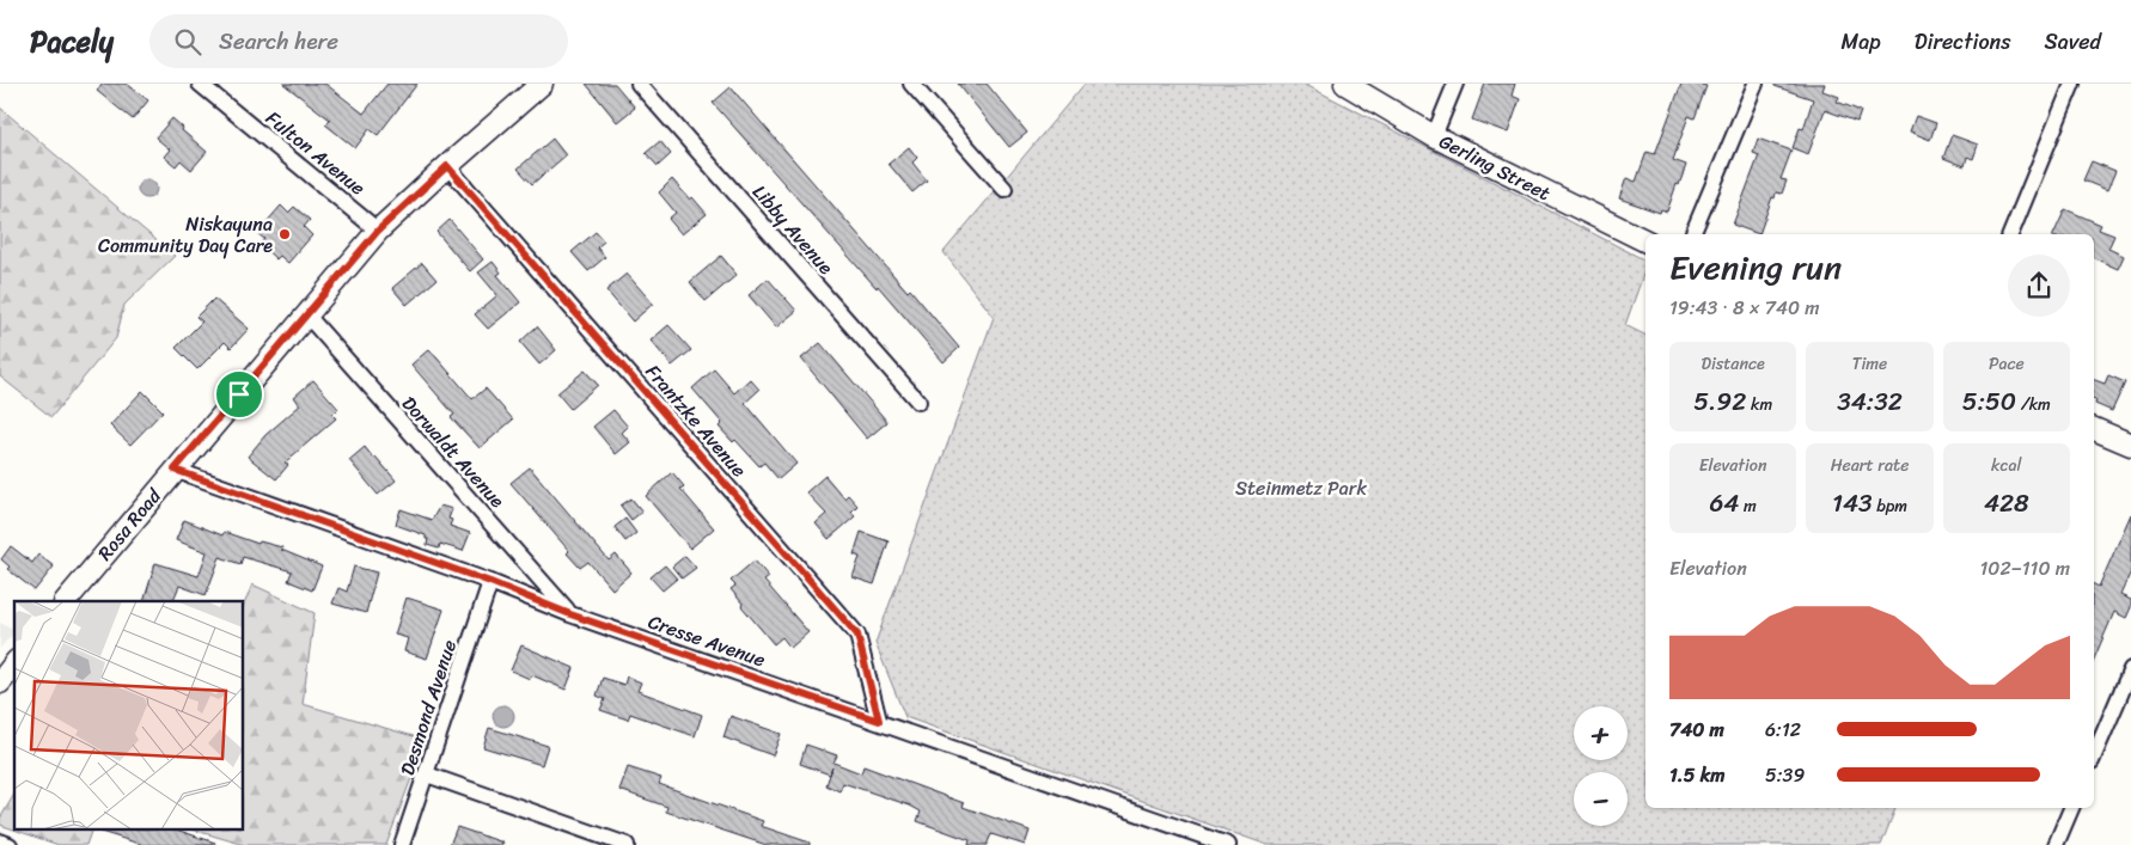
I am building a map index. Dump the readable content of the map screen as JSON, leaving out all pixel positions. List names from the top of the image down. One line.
{"streets":{"street":["Fulton Avenue","Gerling Street","Libby Avenue","Frantzke Avenue","Dorwaldt Avenue","Rosa Road","Cresse Avenue","Desmond Avenue"]},"crossings":[["Fulton Avenue","Rosa Road"],["Frantzke Avenue","Rosa Road"],["Frantzke Avenue","Cresse Avenue"],["Dorwaldt Avenue","Rosa Road"],["Dorwaldt Avenue","Cresse Avenue"],["Rosa Road","Cresse Avenue"],["Cresse Avenue","Desmond Avenue"]],"parks":["Steinmetz Park"],"places":["Niskayuna Community Day Care"],"page":{"header":"Pacely","search":"Search here","nav":["Map","Directions","Saved"],"heading":["Evening run","19:43 · 8 × 740 m"],"stats":[["Distance","5.92 km"],["Time","34:32"],["Pace","5:50 /km"],["Elevation","64 m"],["Heart rate","143 bpm"],["kcal","428"]],"chart":["Elevation","102–110 m"],"map_buttons":["+","−"],"list":[{"name":"740 m","note":"6:12"},{"name":"1.5 km","note":"5:39"}]}}
